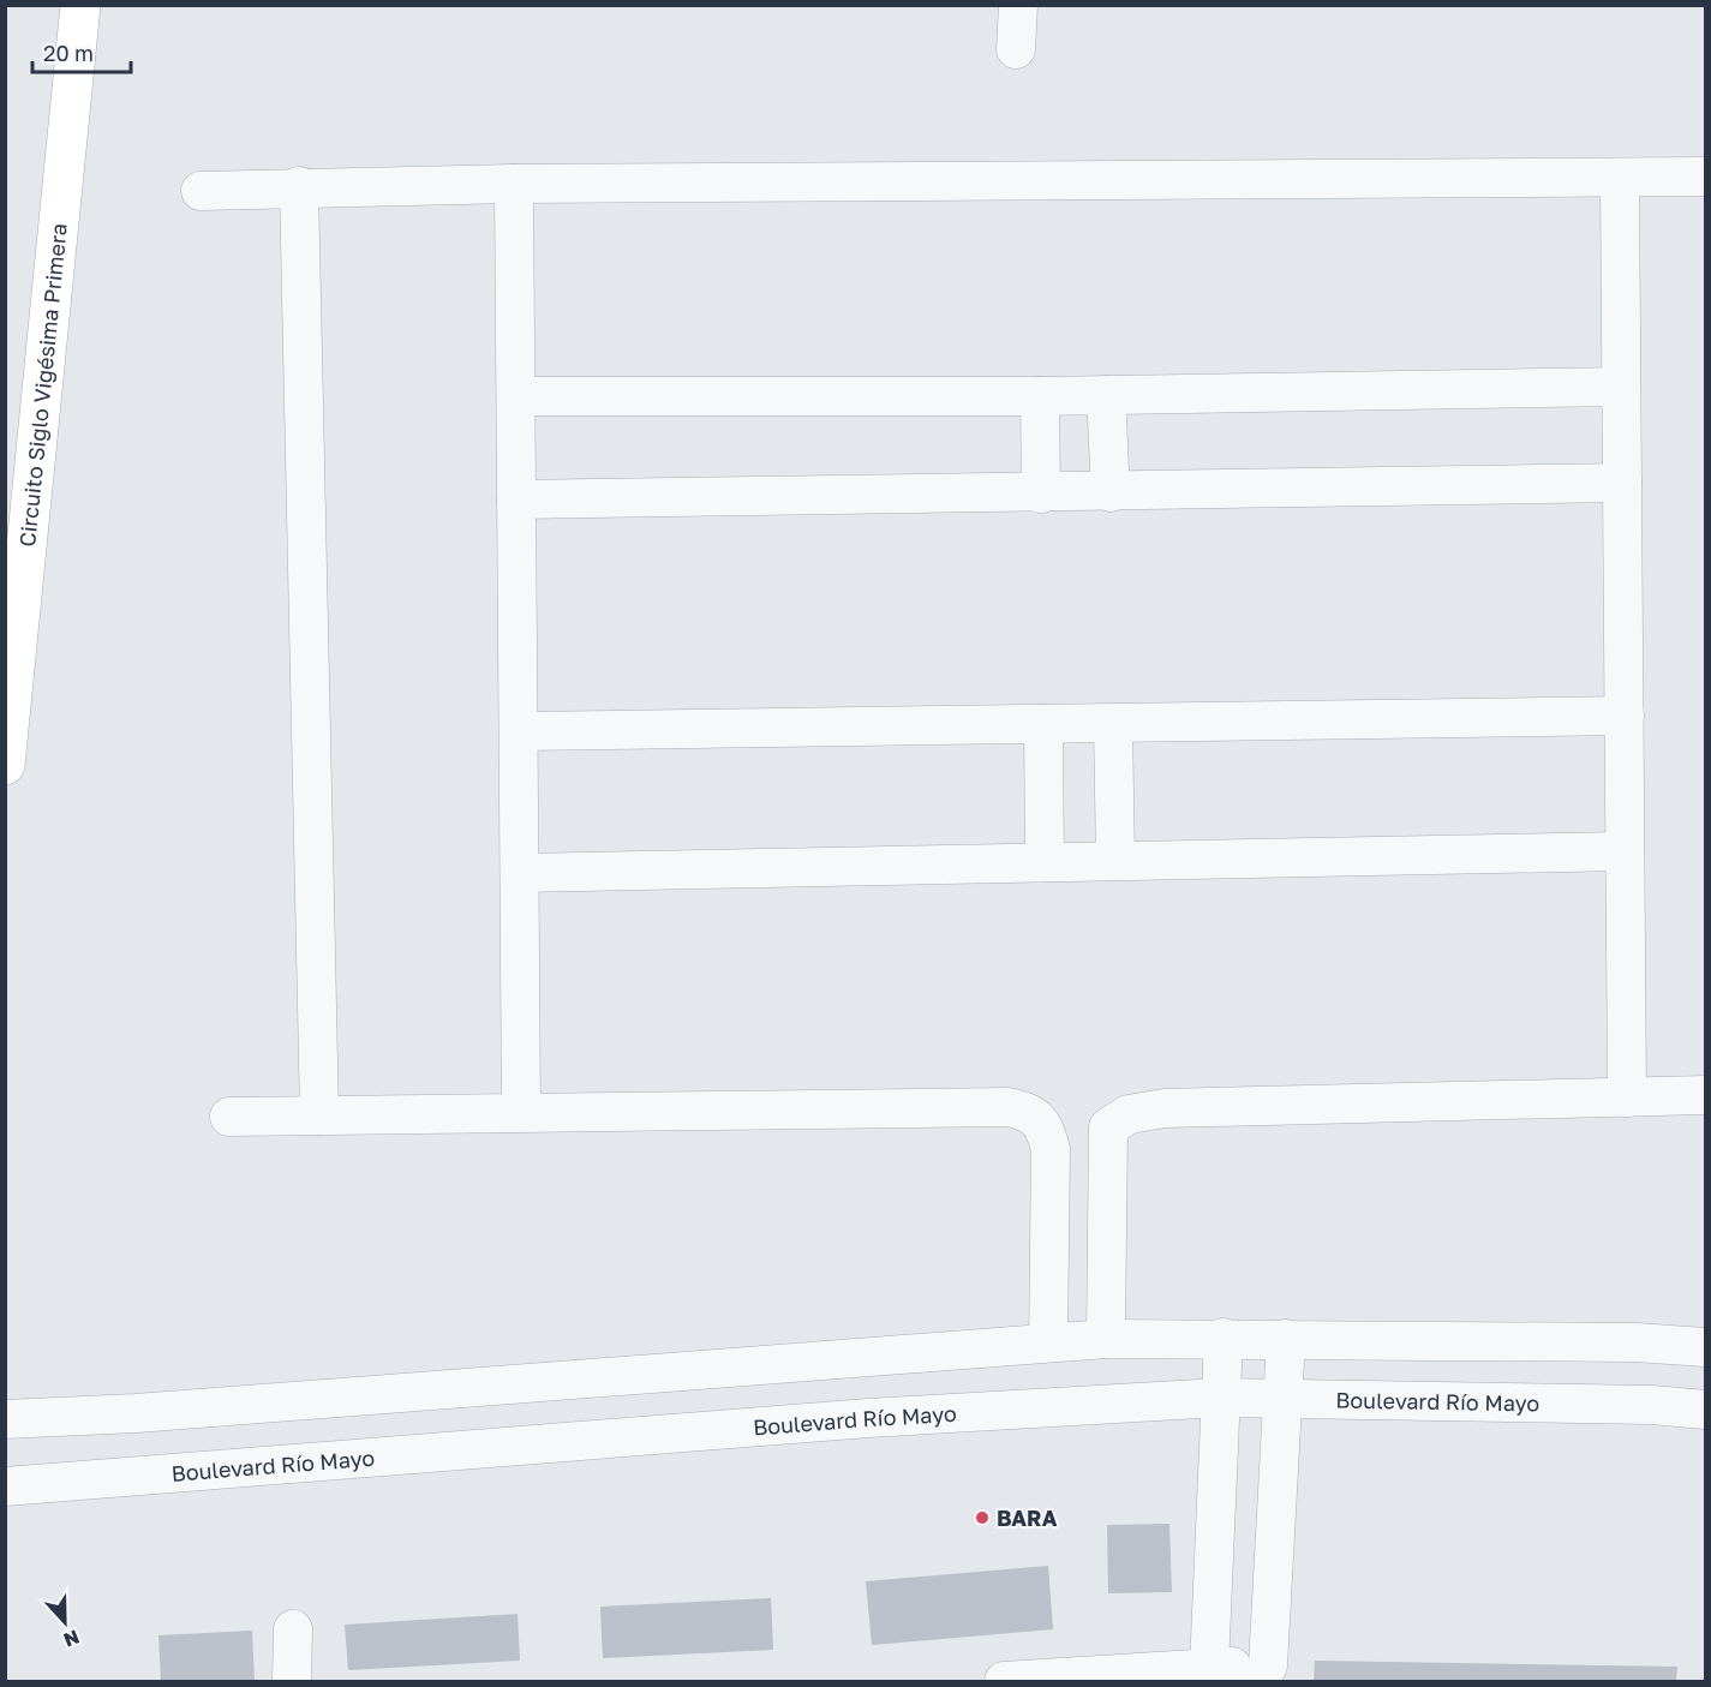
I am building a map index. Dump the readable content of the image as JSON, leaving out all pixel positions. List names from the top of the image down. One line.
{"streets":{"main road":["Circuito Siglo Vigésima Primera"],"street":["Boulevard Río Mayo"]},"places":["BARA"],"scale_bar":"20 m","north":"bottom"}
